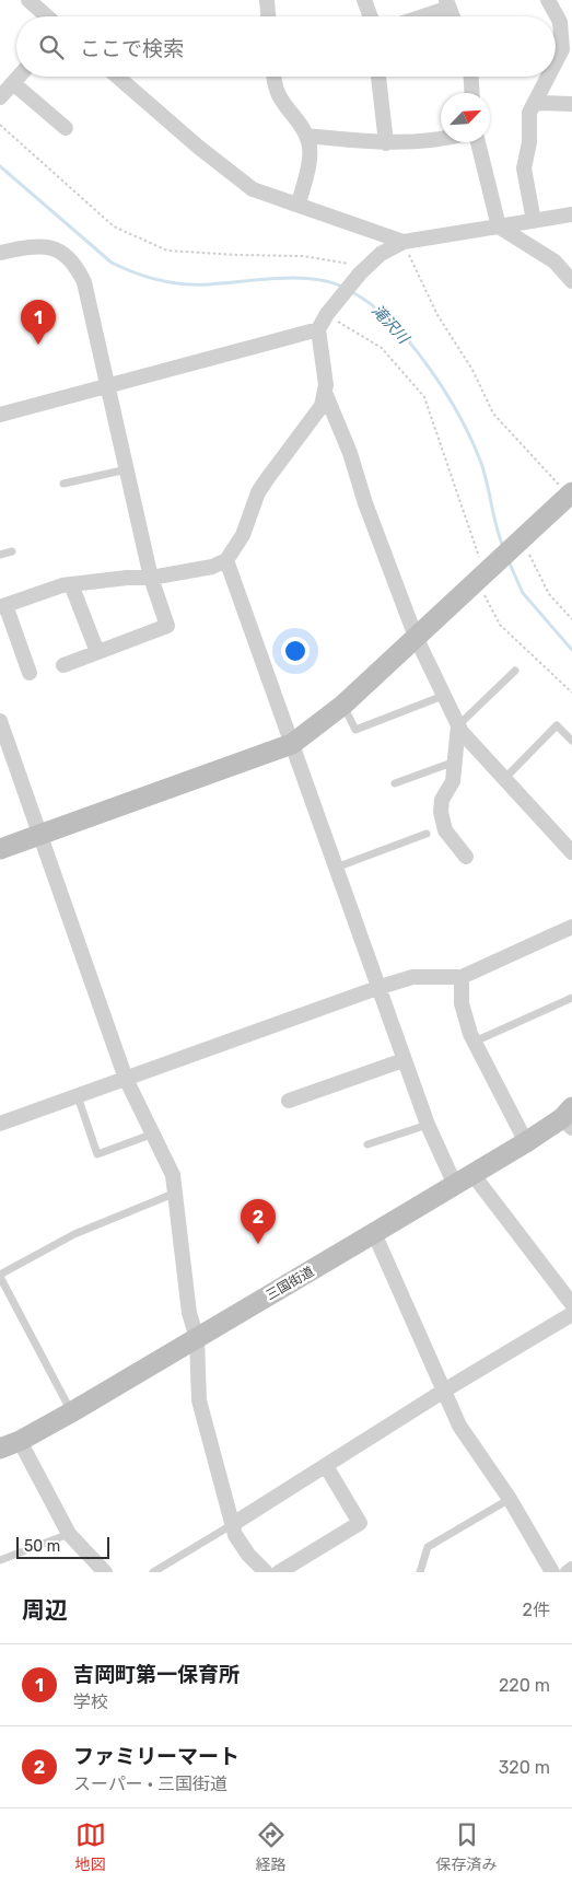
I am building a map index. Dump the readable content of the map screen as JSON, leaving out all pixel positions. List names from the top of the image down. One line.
{"streets":{"street":["三国街道"]},"water":["滝沢川"],"scale_bar":"50 m","north":"top right","page":{"search":"ここで検索","pins":["1","2"],"scale":"50 m","heading":["周辺","2件"],"list":[{"mark":"1","name":"吉岡町第一保育所","note":"学校","value":"220 m"},{"mark":"2","name":"ファミリーマート","note":"スーパー · 三国街道","value":"320 m"}],"nav":["地図","経路","保存済み"]}}
